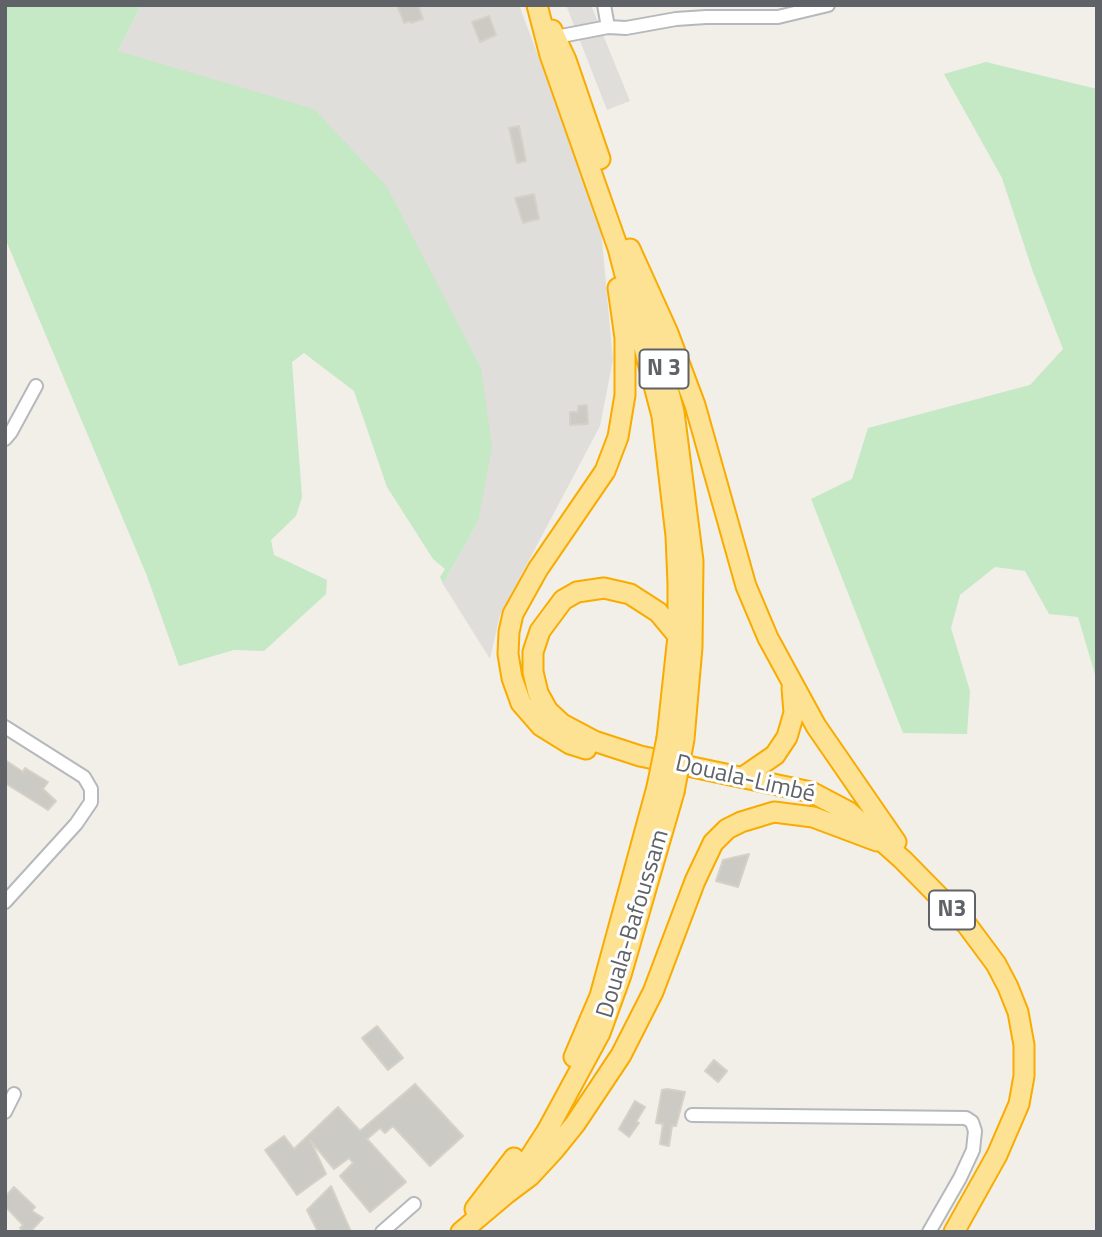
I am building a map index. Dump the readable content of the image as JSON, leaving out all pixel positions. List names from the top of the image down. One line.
{"streets":{"highway":["N 3","Douala-Limbé","N3","Douala-Bafoussam"]},"crossings":[["N 3","Douala-Bafoussam"]]}
